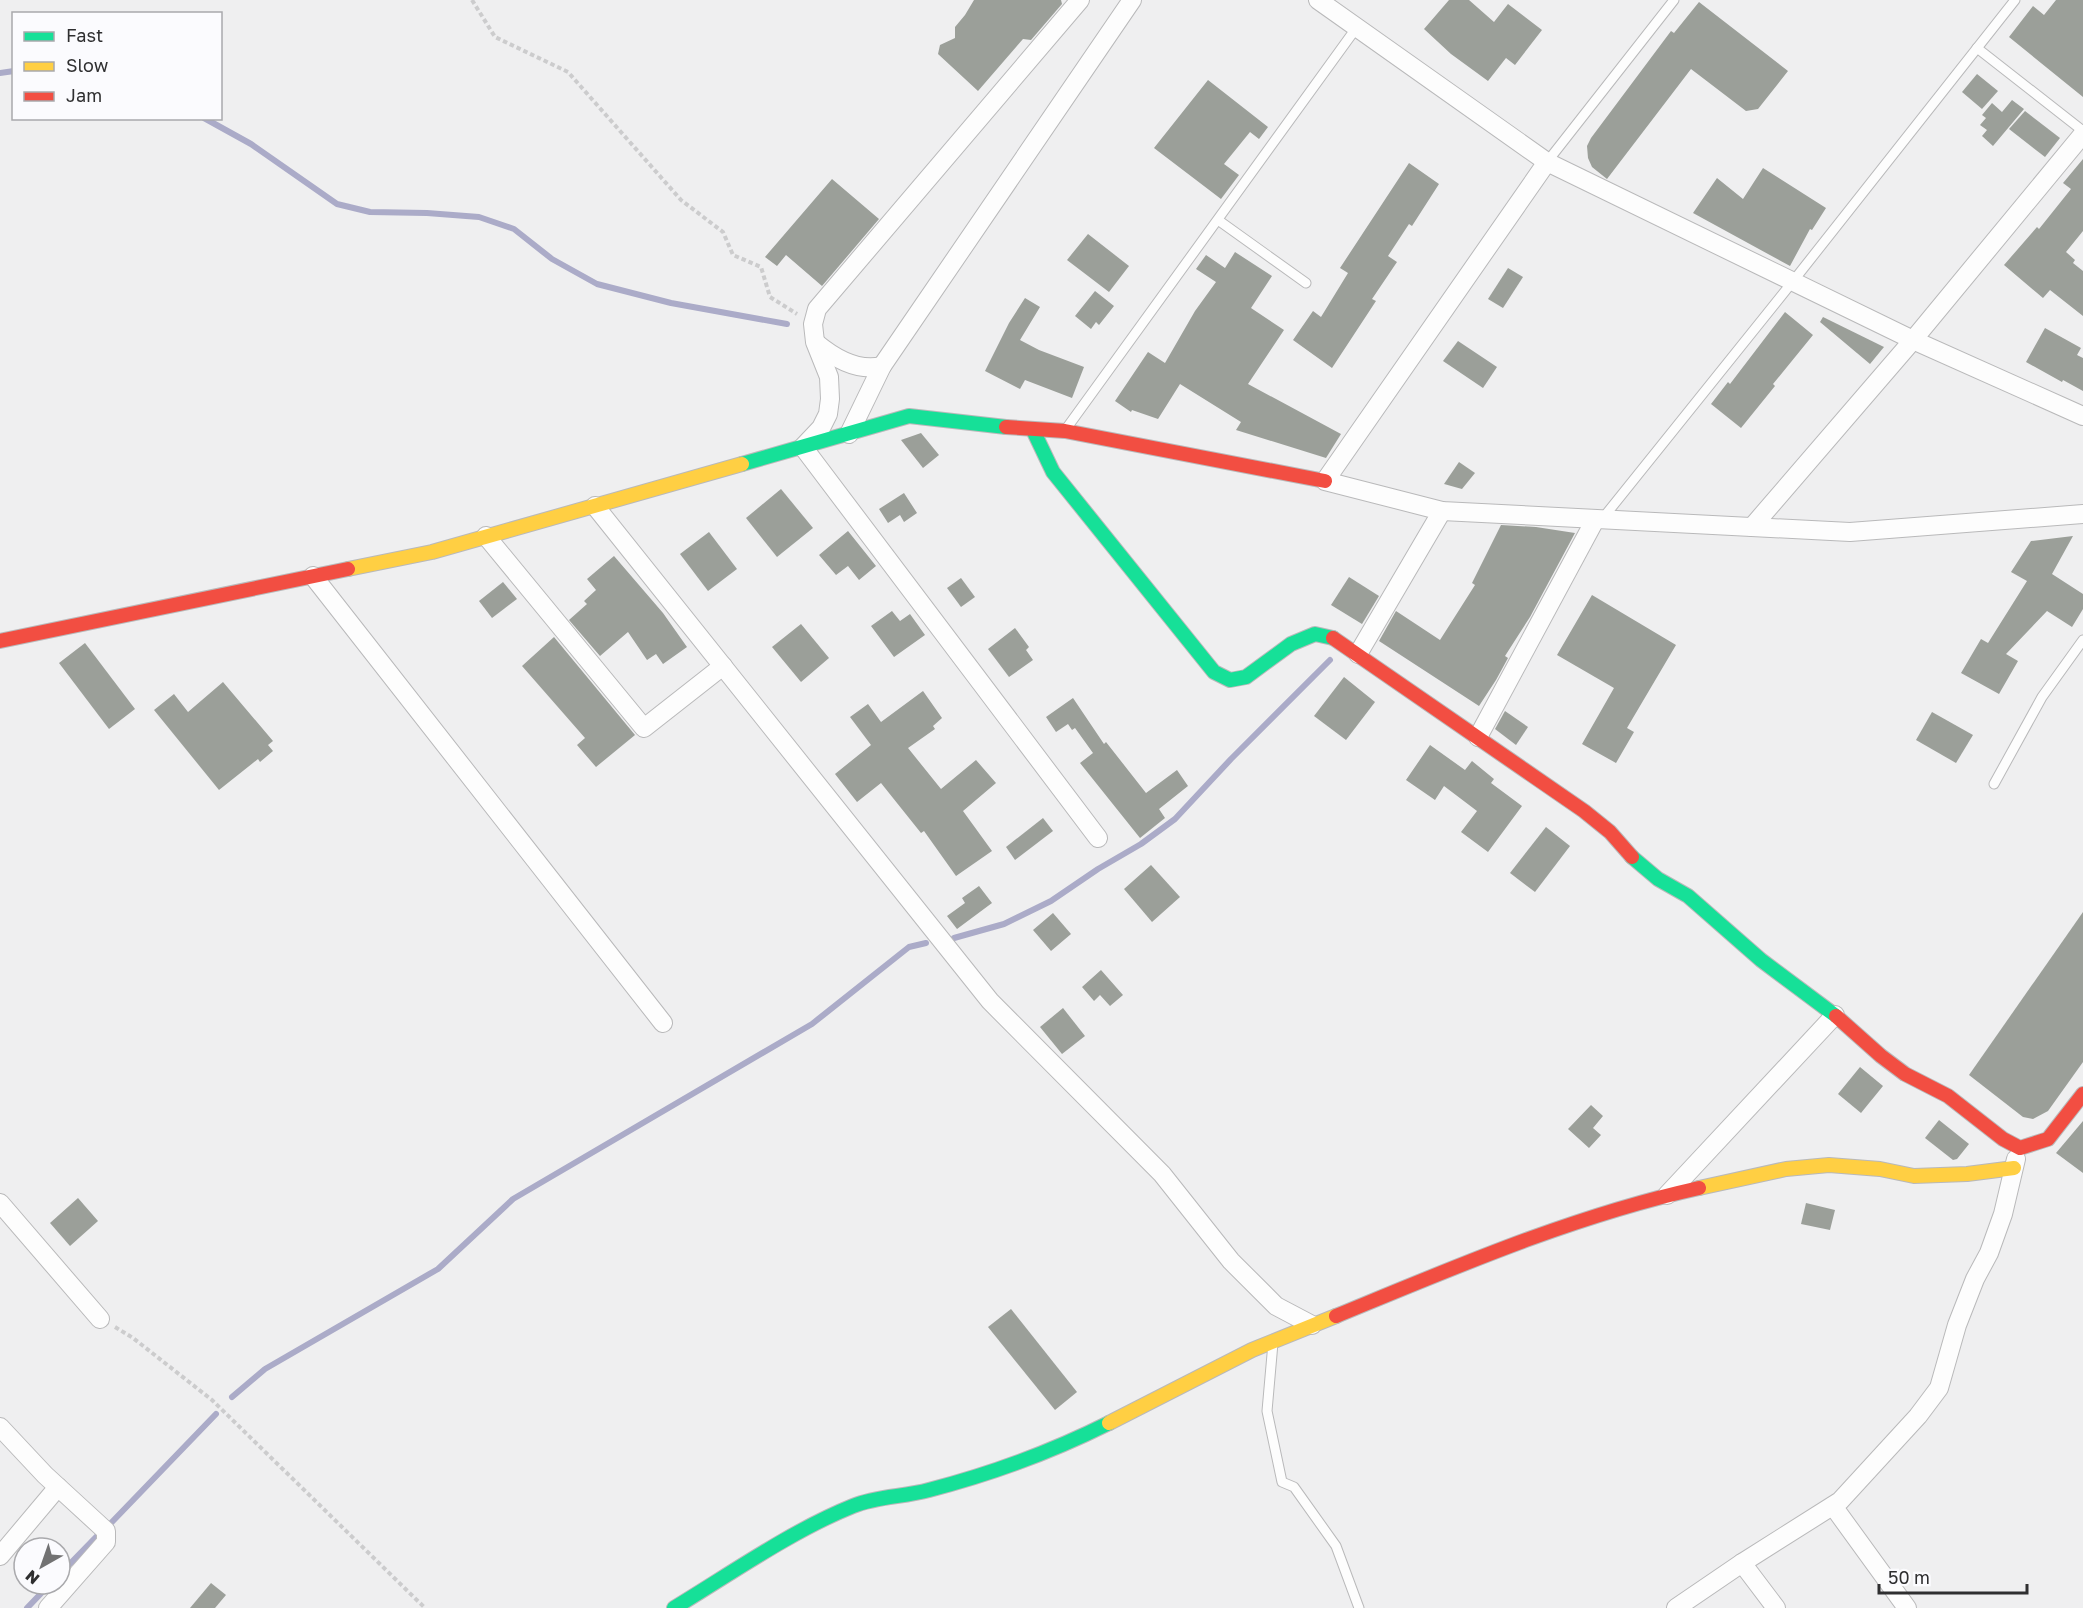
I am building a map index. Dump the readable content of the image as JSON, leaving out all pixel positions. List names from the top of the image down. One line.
{"legend":["Fast","Slow","Jam"],"scale_bar":"50 m","north":"bottom left"}
